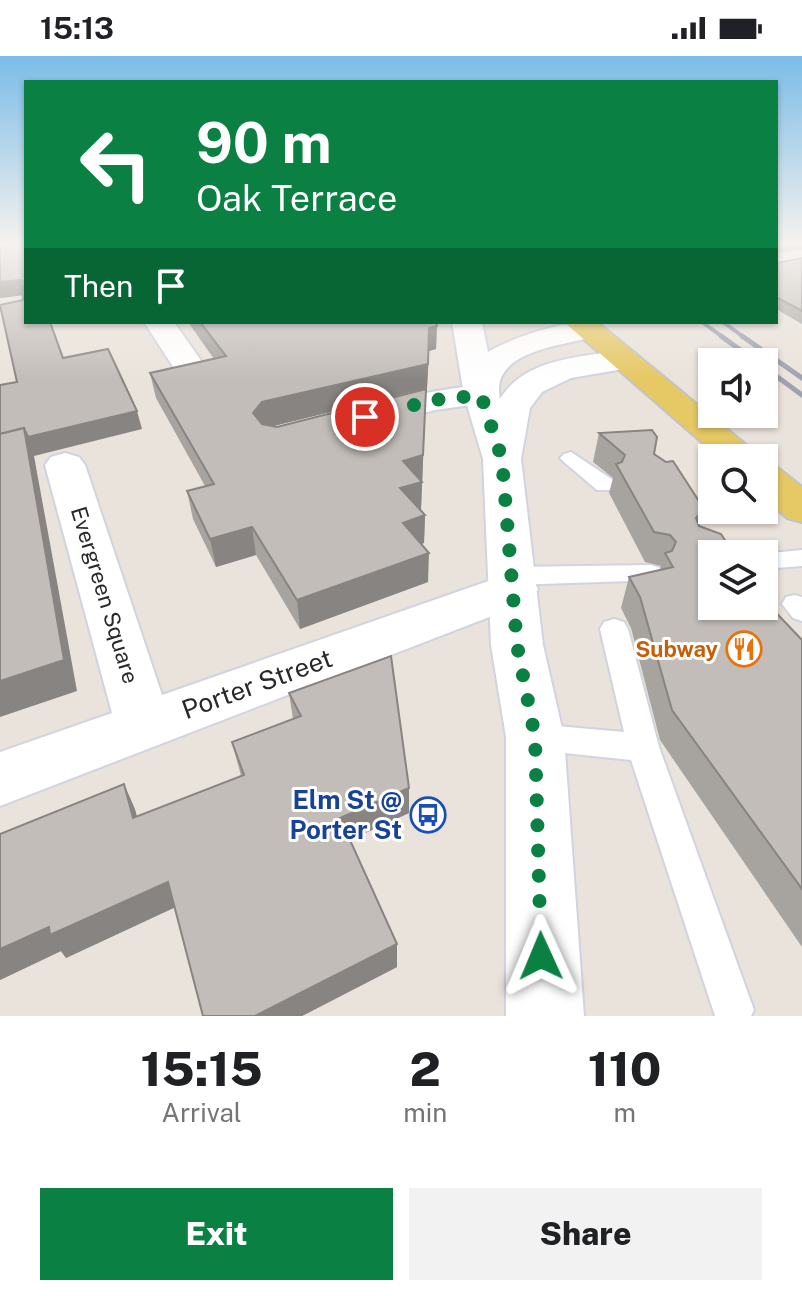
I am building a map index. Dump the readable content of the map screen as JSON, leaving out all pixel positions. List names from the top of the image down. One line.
{"streets":{"main road":["Evergreen Square","Porter Street"]},"crossings":[["Evergreen Square","Porter Street"]],"places":{"restaurant":["Subway"],"bus stop":["Elm St @ Porter St"]},"page":{"status":"15:13","turn":["90 m","Oak Terrace"],"then":"Then","eta":["15:15","Arrival","2","min","110","m"],"buttons":["Exit","Share"]}}
